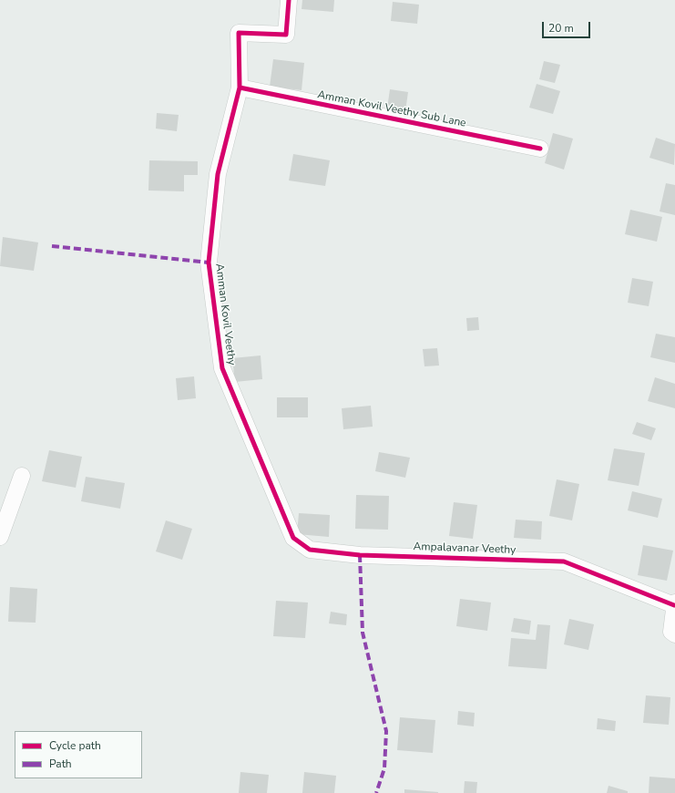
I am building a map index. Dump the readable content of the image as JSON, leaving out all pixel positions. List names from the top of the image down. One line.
{"streets":{"street":["Amman Kovil Veethy Sub Lane","Amman Kovil Veethy","Ampalavanar Veethy"]},"crossings":[["Amman Kovil Veethy Sub Lane","Amman Kovil Veethy"],["Amman Kovil Veethy","Ampalavanar Veethy"]],"legend":["Cycle path","Path"],"scale_bar":"20 m"}
